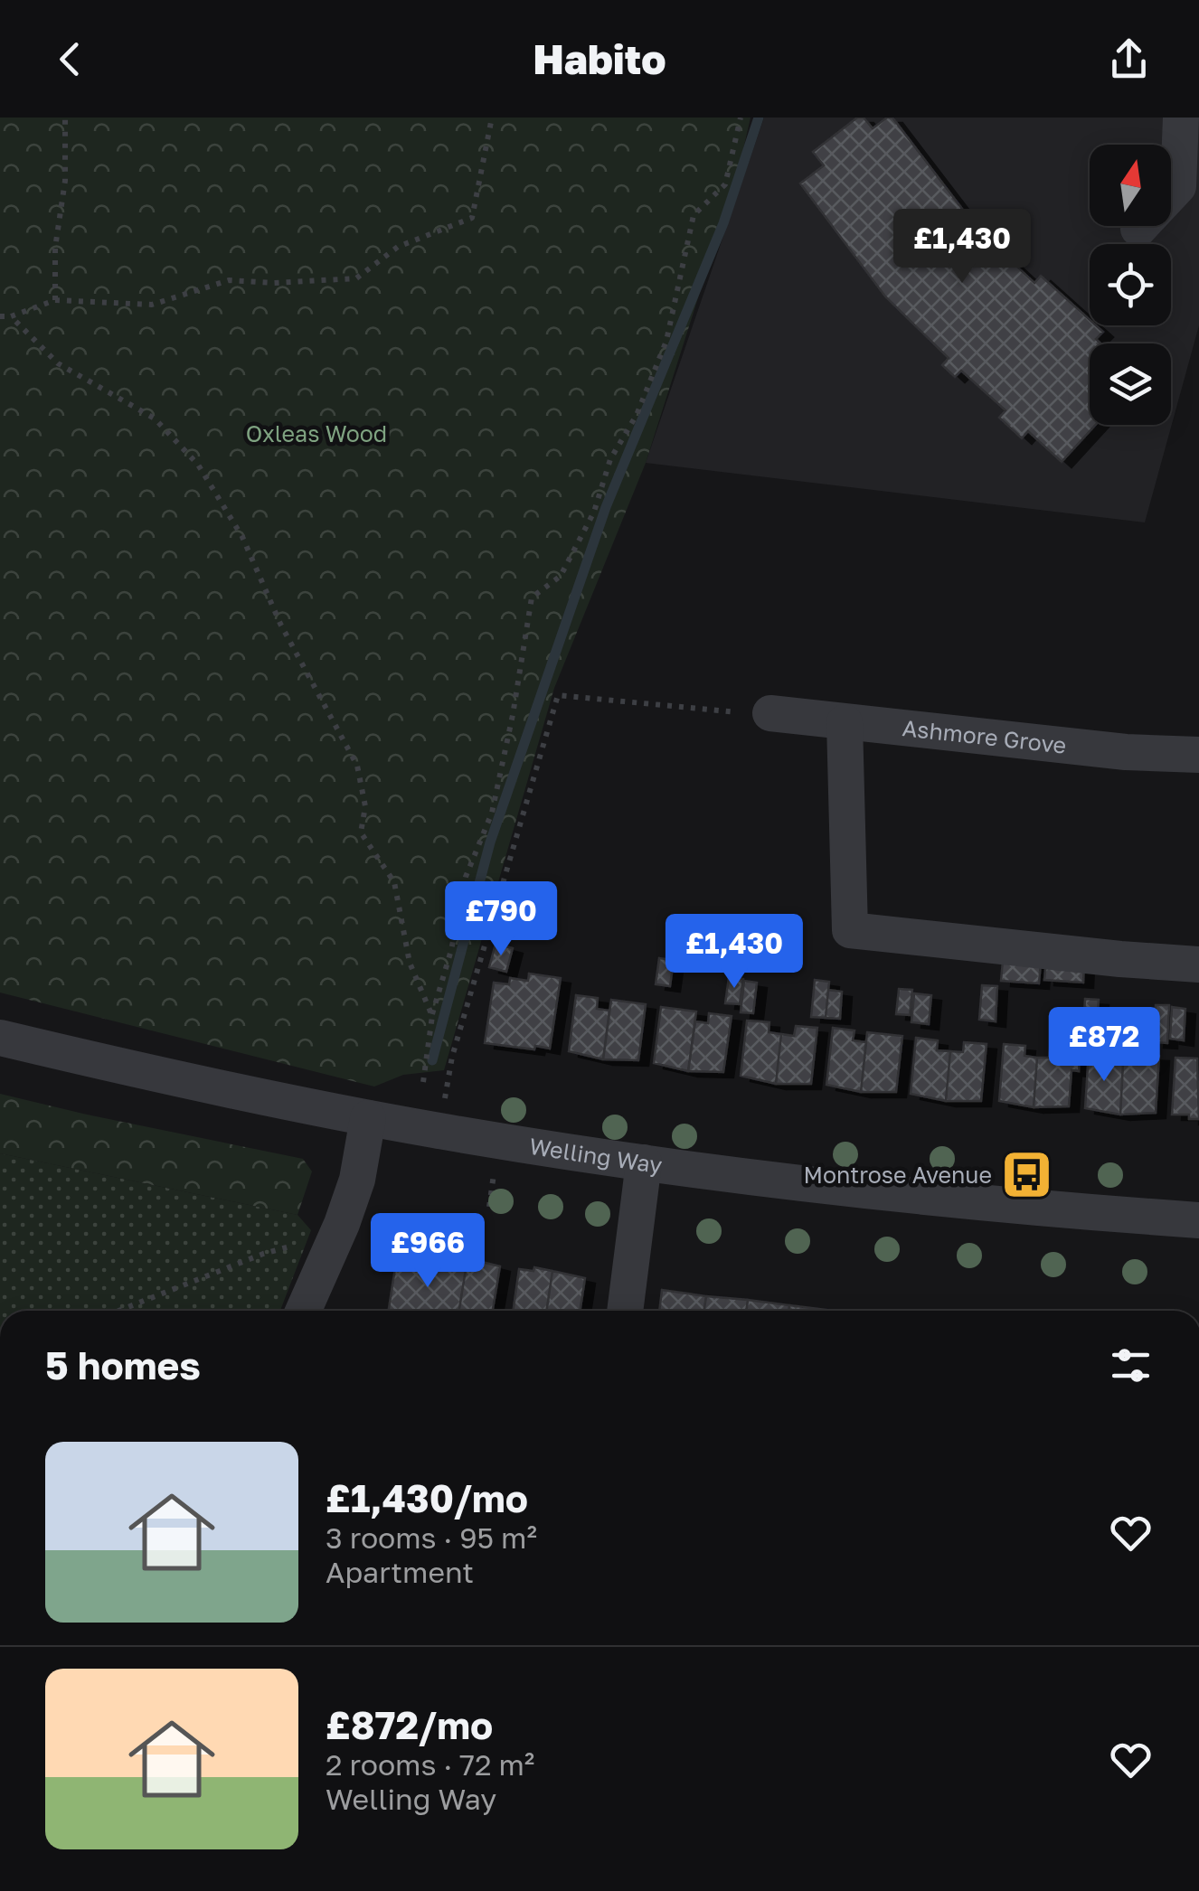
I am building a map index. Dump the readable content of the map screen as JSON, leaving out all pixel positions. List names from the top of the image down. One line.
{"streets":{"street":["Ashmore Grove","Welling Way"]},"parks":["Oxleas Wood"],"places":{"bus stop":["Montrose Avenue"]},"north":"top","page":{"header":"Habito","price":["£1,430","£790","£1,430","£872","£966"],"heading":"5 homes","list":[{"name":"£1,430/mo","note":"3 rooms · 95 m² · Apartment"},{"name":"£872/mo","note":"2 rooms · 72 m² · Welling Way"}]}}
